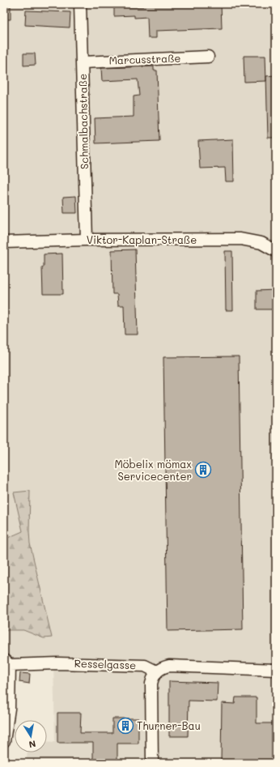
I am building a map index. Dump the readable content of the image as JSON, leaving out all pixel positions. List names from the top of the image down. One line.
{"streets":{"street":["Marcusstraße","Schmalbachstraße","Viktor-Kaplan-Straße","Resselgasse"]},"crossings":[["Marcusstraße","Schmalbachstraße"],["Schmalbachstraße","Viktor-Kaplan-Straße"]],"places":{"building":["Möbelix mömax Servicecenter","Thurner-Bau"]},"north":"bottom"}
